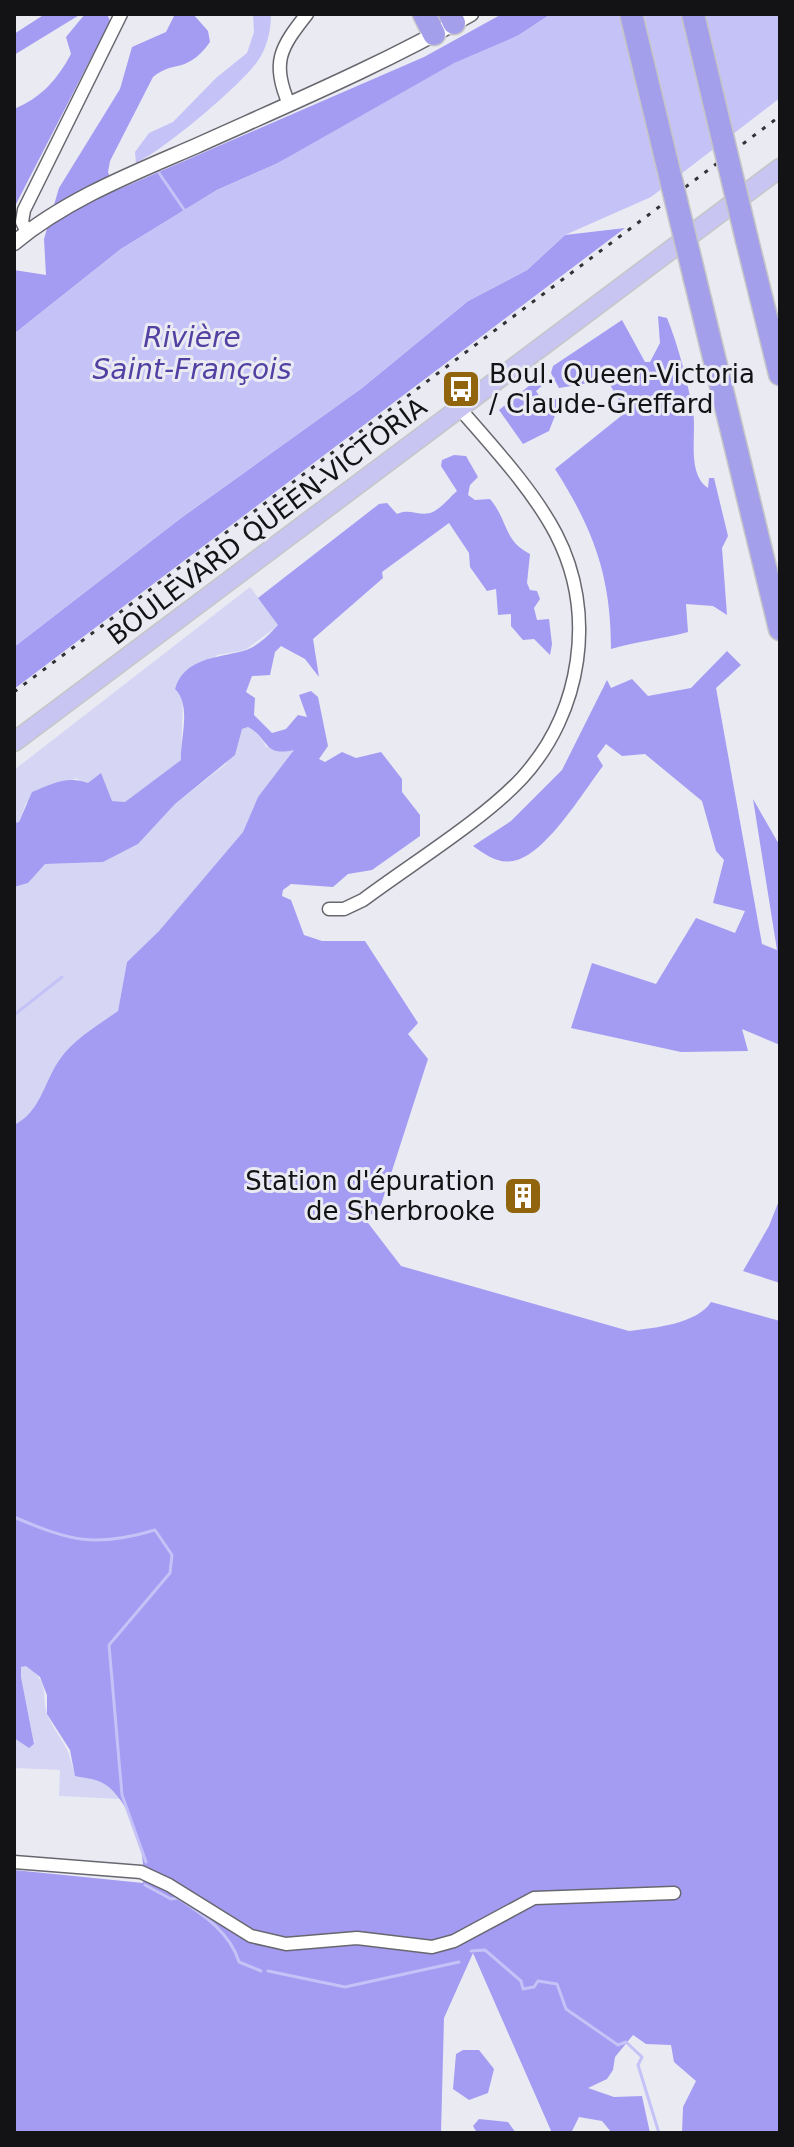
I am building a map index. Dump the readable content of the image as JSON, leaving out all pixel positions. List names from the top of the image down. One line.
{"streets":{"main road":["BOULEVARD QUEEN-VICTORIA"]},"water":["Rivière Saint-François"],"places":{"bus stop":["Boul. Queen-Victoria / Claude-Greffard"],"building":["Station d'épuration de Sherbrooke"]}}
